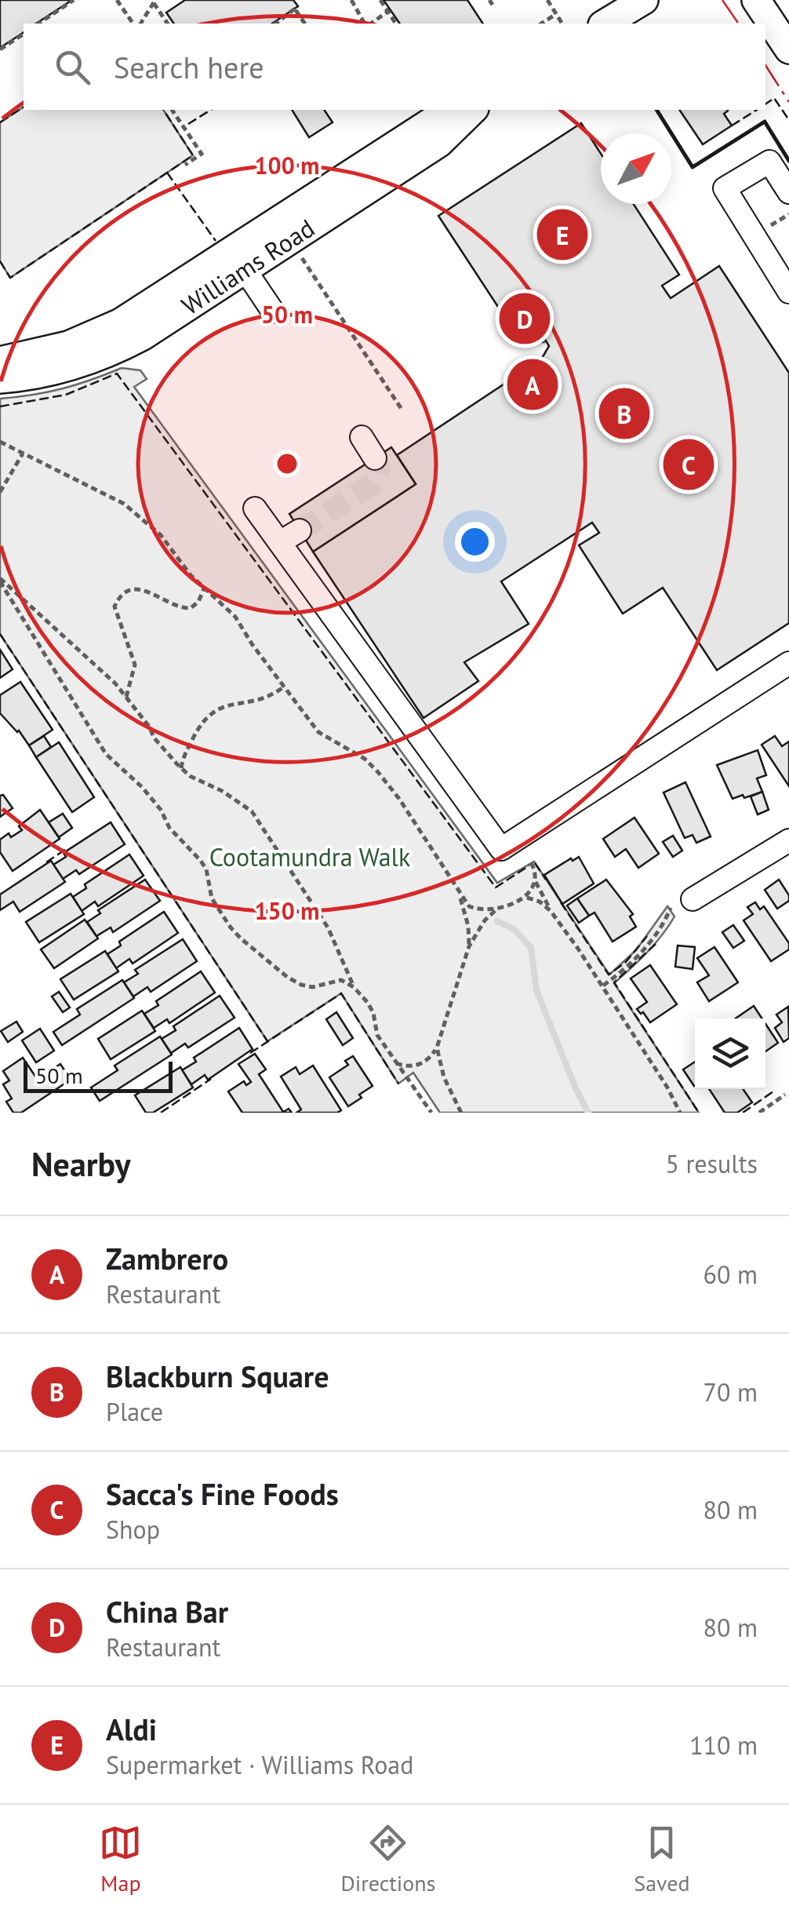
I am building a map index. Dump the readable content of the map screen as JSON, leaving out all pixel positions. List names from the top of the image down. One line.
{"streets":{"main road":["Williams Road"]},"parks":["Cootamundra Walk"],"scale_bar":"50 m","north":"top right","page":{"search":"Search here","pins":["E","D","A","B","C"],"scale":"50 m","heading":["Nearby","5 results"],"list":[{"mark":"A","name":"Zambrero","note":"Restaurant","value":"60 m"},{"mark":"B","name":"Blackburn Square","note":"Place","value":"70 m"},{"mark":"C","name":"Sacca's Fine Foods","note":"Shop","value":"80 m"},{"mark":"D","name":"China Bar","note":"Restaurant","value":"80 m"},{"mark":"E","name":"Aldi","note":"Supermarket · Williams Road","value":"110 m"}],"nav":["Map","Directions","Saved"]},"rings":["100 m","50 m","150 m"]}
